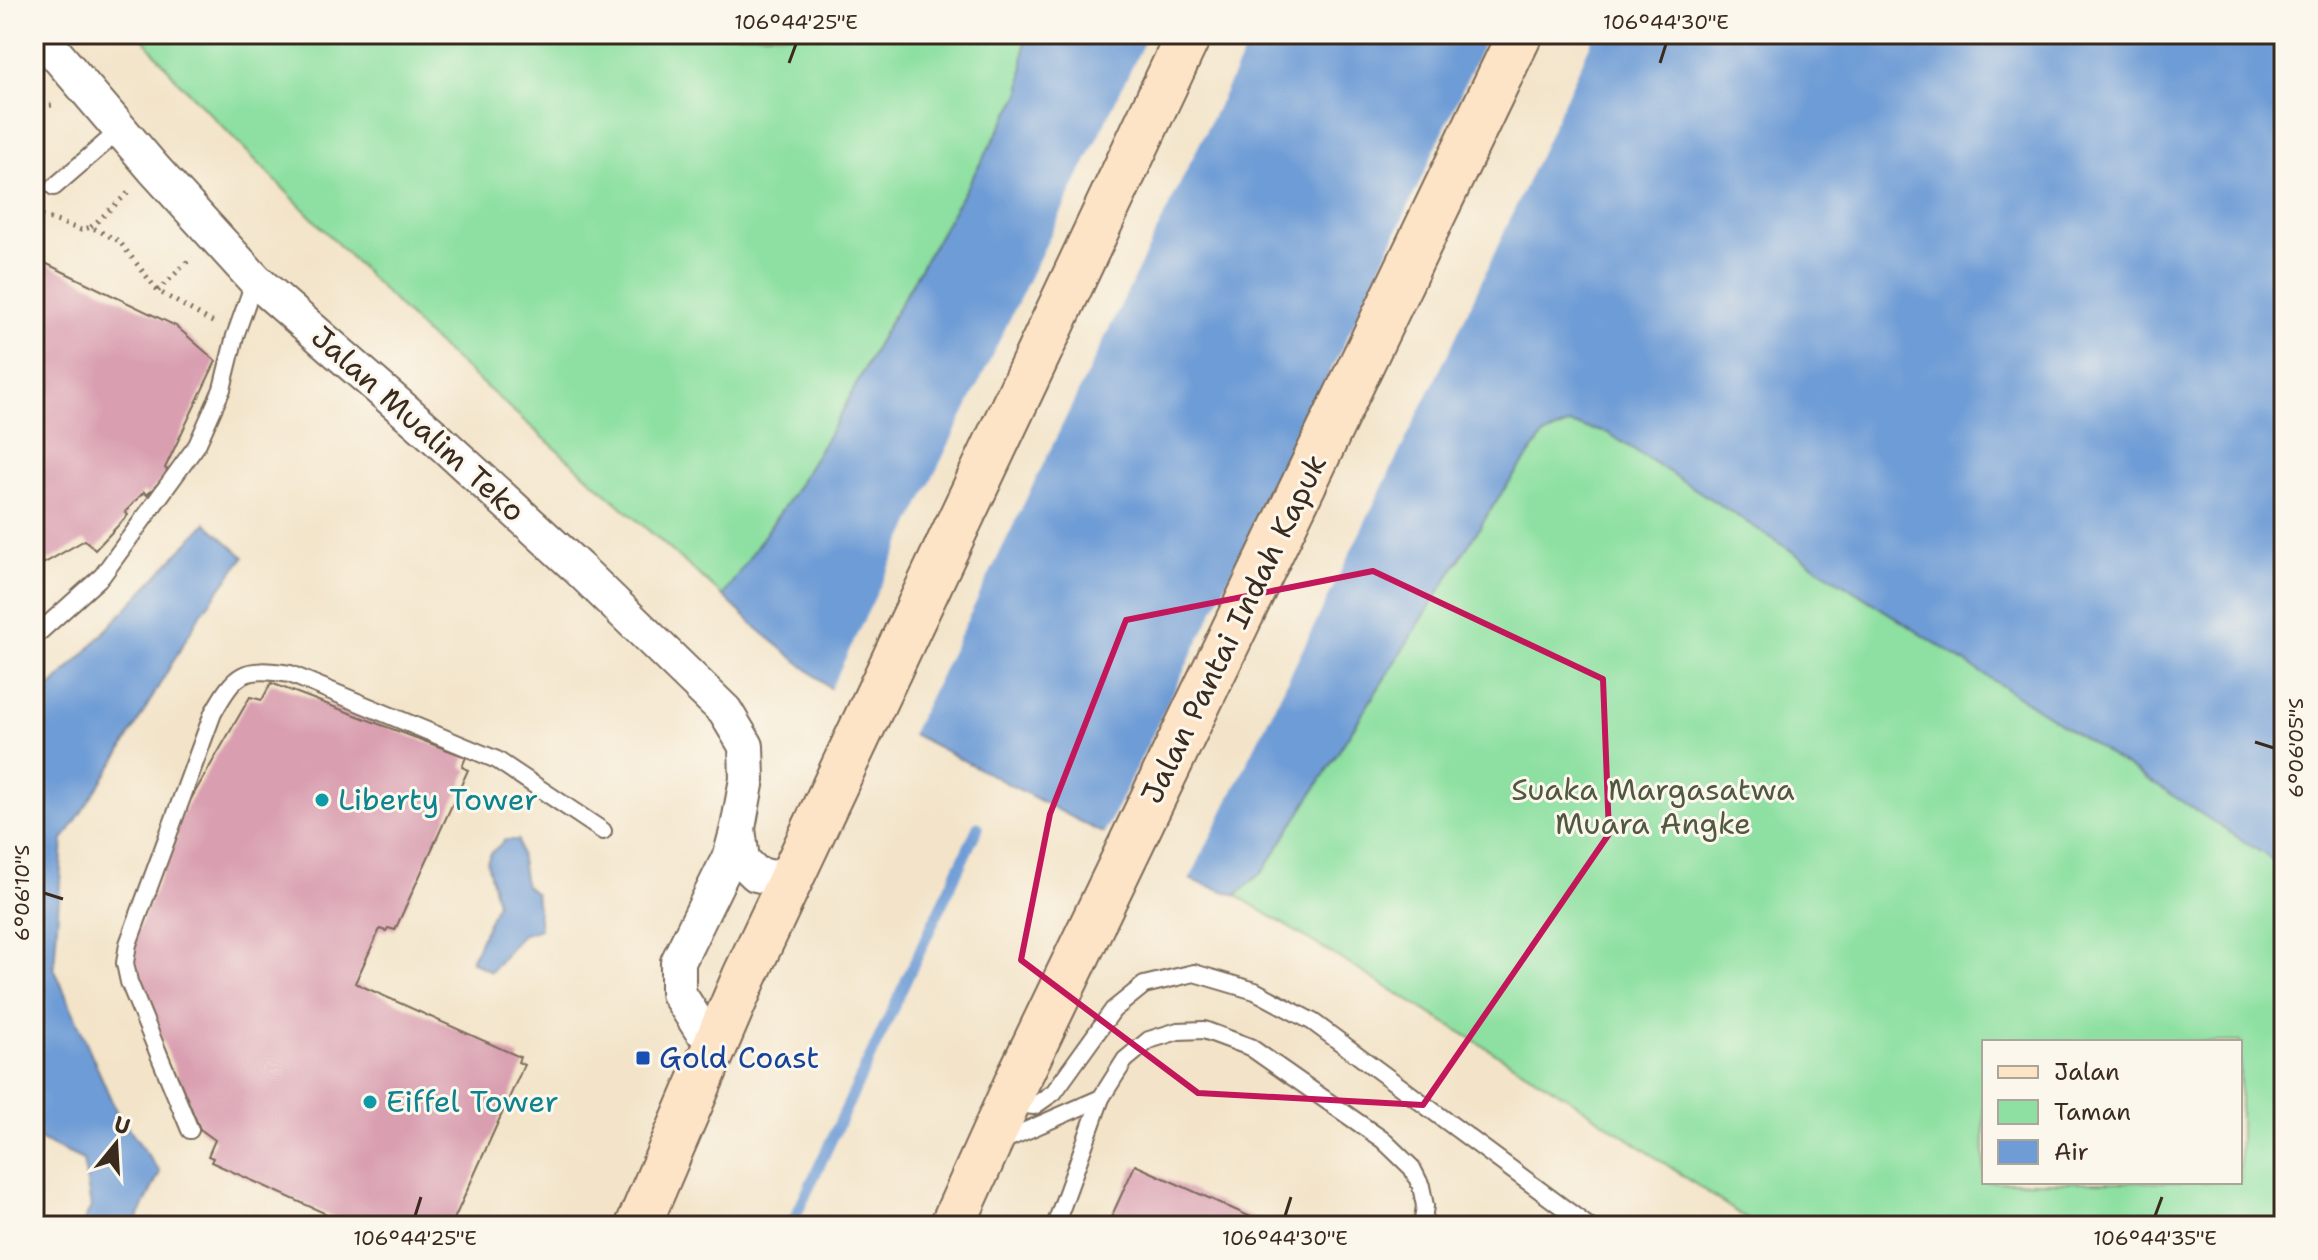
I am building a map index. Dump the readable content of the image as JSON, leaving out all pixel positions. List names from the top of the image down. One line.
{"streets":{"main road":["Jalan Pantai Indah Kapuk"],"street":["Jalan Mualim Teko"]},"parks":["Suaka Margasatwa Muara Angke"],"places":{"other":["Liberty Tower","Eiffel Tower"],"transit":["Gold Coast"]},"legend":["Jalan","Taman","Air"],"north":"top","coordinates":["106°44'25\"E","106°44'30\"E","6°06'05\"S","6°06'10\"S","106°44'35\"E"]}
